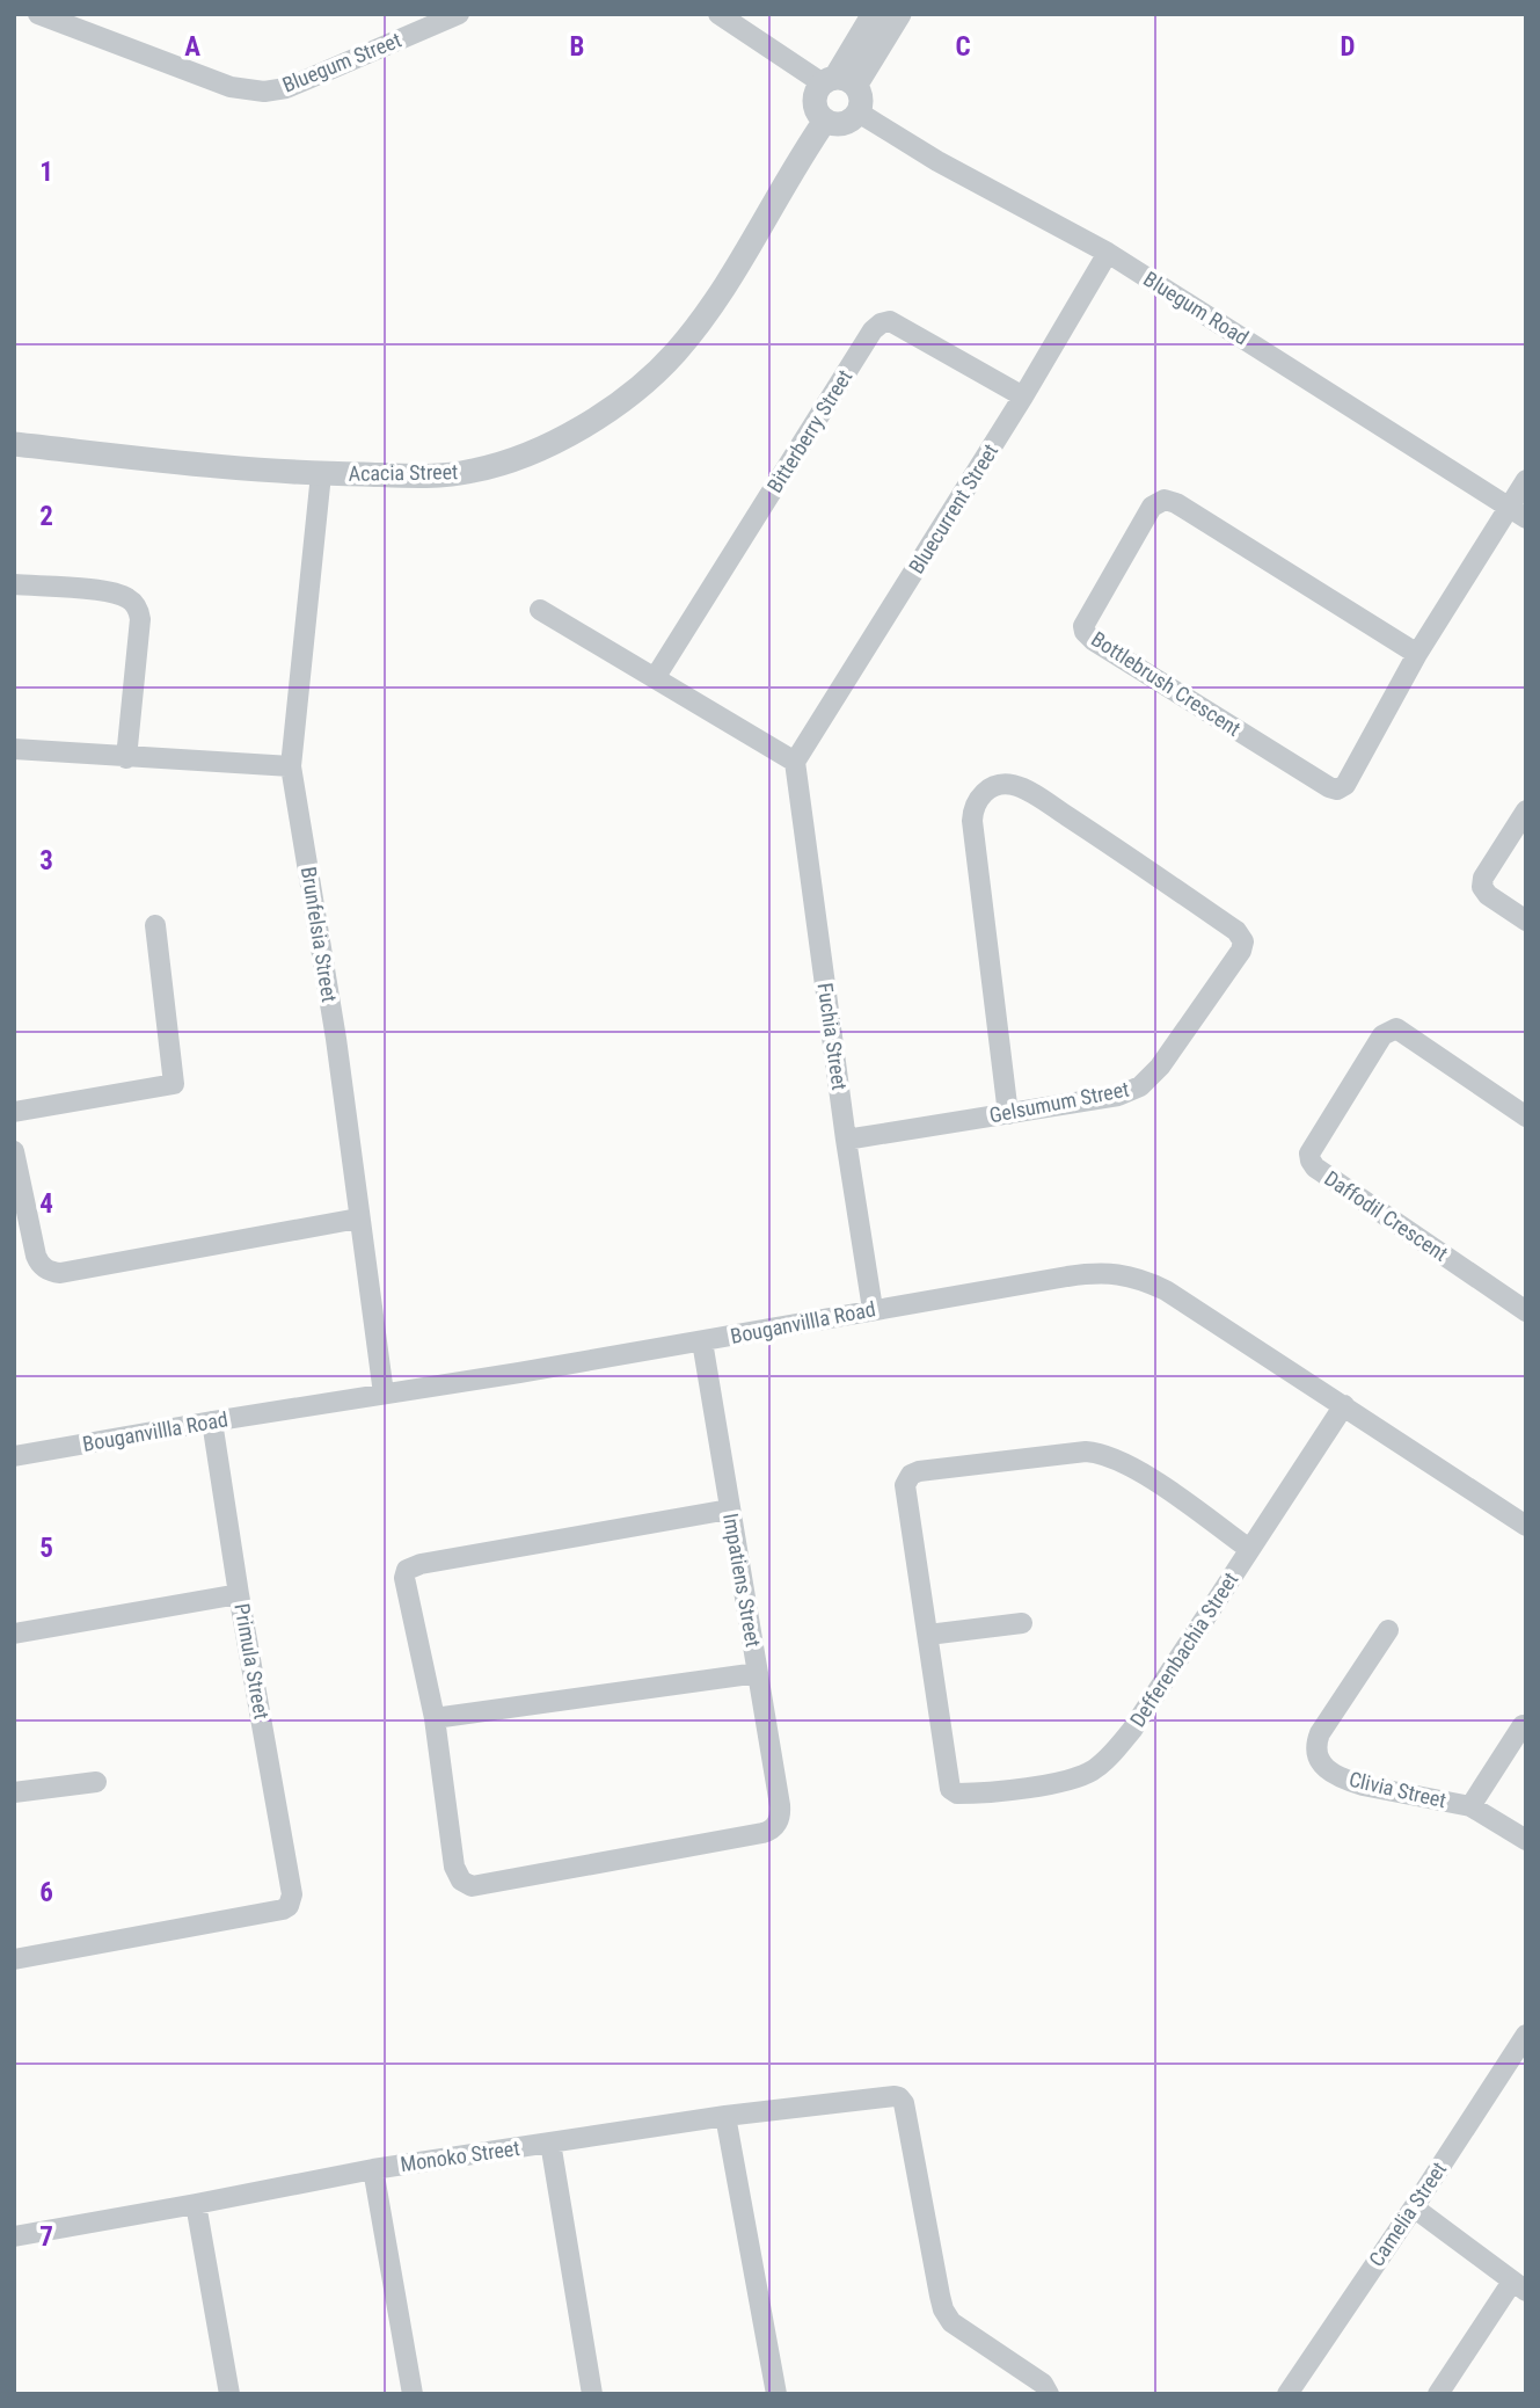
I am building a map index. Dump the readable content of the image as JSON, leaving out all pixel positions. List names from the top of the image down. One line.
{"streets":{"street":["Bluegum Street","Bluegum Road","Bitterberry Street","Acacia Street","Bluecurrent Street","Bottlebrush Crescent","Brunfelsia Street","Fuchia Street","Gelsumum Street","Daffodil Crescent","Bouganvillla Road","Impatiens Street","Defferenbachia Street","Primula Street","Clivia Street","Monoko Street","Camelia Street"]},"crossings":[["Bluegum Road","Acacia Street"],["Bluegum Road","Bluecurrent Street"],["Bitterberry Street","Bluecurrent Street"],["Acacia Street","Brunfelsia Street"],["Bluecurrent Street","Fuchia Street"],["Brunfelsia Street","Bouganvillla Road"],["Fuchia Street","Gelsumum Street"],["Fuchia Street","Bouganvillla Road"],["Bouganvillla Road","Impatiens Street"],["Bouganvillla Road","Defferenbachia Street"],["Bouganvillla Road","Primula Street"]],"grid":{"columns":["A","B","C","D"],"rows":["1","2","3","4","5","6","7"]}}
